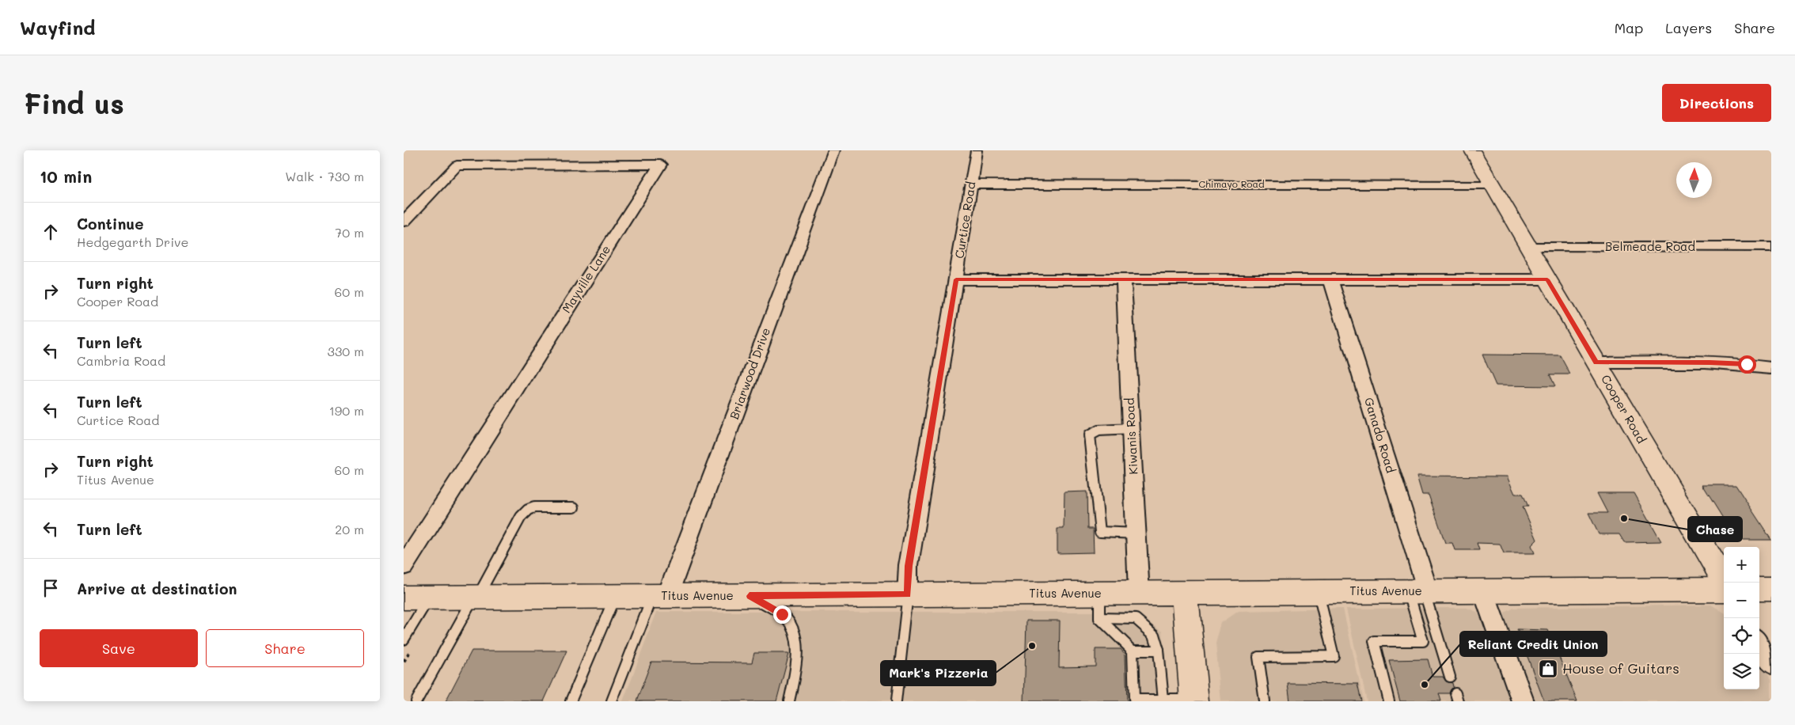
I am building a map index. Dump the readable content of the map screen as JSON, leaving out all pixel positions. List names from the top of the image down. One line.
{"streets":{"main road":["Cooper Road","Titus Avenue"],"street":["Chimayo Road","Curtice Road","Belmeade Road","Mayville Lane","Briarwood Drive","Ganado Road","Kiwanis Road"]},"crossings":[["Chimayo Road","Curtice Road"],["Chimayo Road","Cooper Road"],["Curtice Road","Titus Avenue"],["Belmeade Road","Cooper Road"],["Briarwood Drive","Titus Avenue"],["Ganado Road","Titus Avenue"],["Kiwanis Road","Titus Avenue"]],"places":{"other":["Chase","Mark's Pizzeria","Reliant Credit Union"],"shop":["House of Guitars"]},"north":"top","page":{"header":"Wayfind","nav":["Map","Layers","Share"],"buttons":["Directions",["Save","Share"]],"title":"Find us","heading":["10 min","Walk · 730 m"],"list":[["Continue","Hedgegarth Drive","70 m"],["Turn right","Cooper Road","60 m"],["Turn left","Cambria Road","330 m"],["Turn left","Curtice Road","190 m"],["Turn right","Titus Avenue","60 m"],["Turn left","20 m"],"Arrive at destination"],"map_buttons":["+","−"]}}
